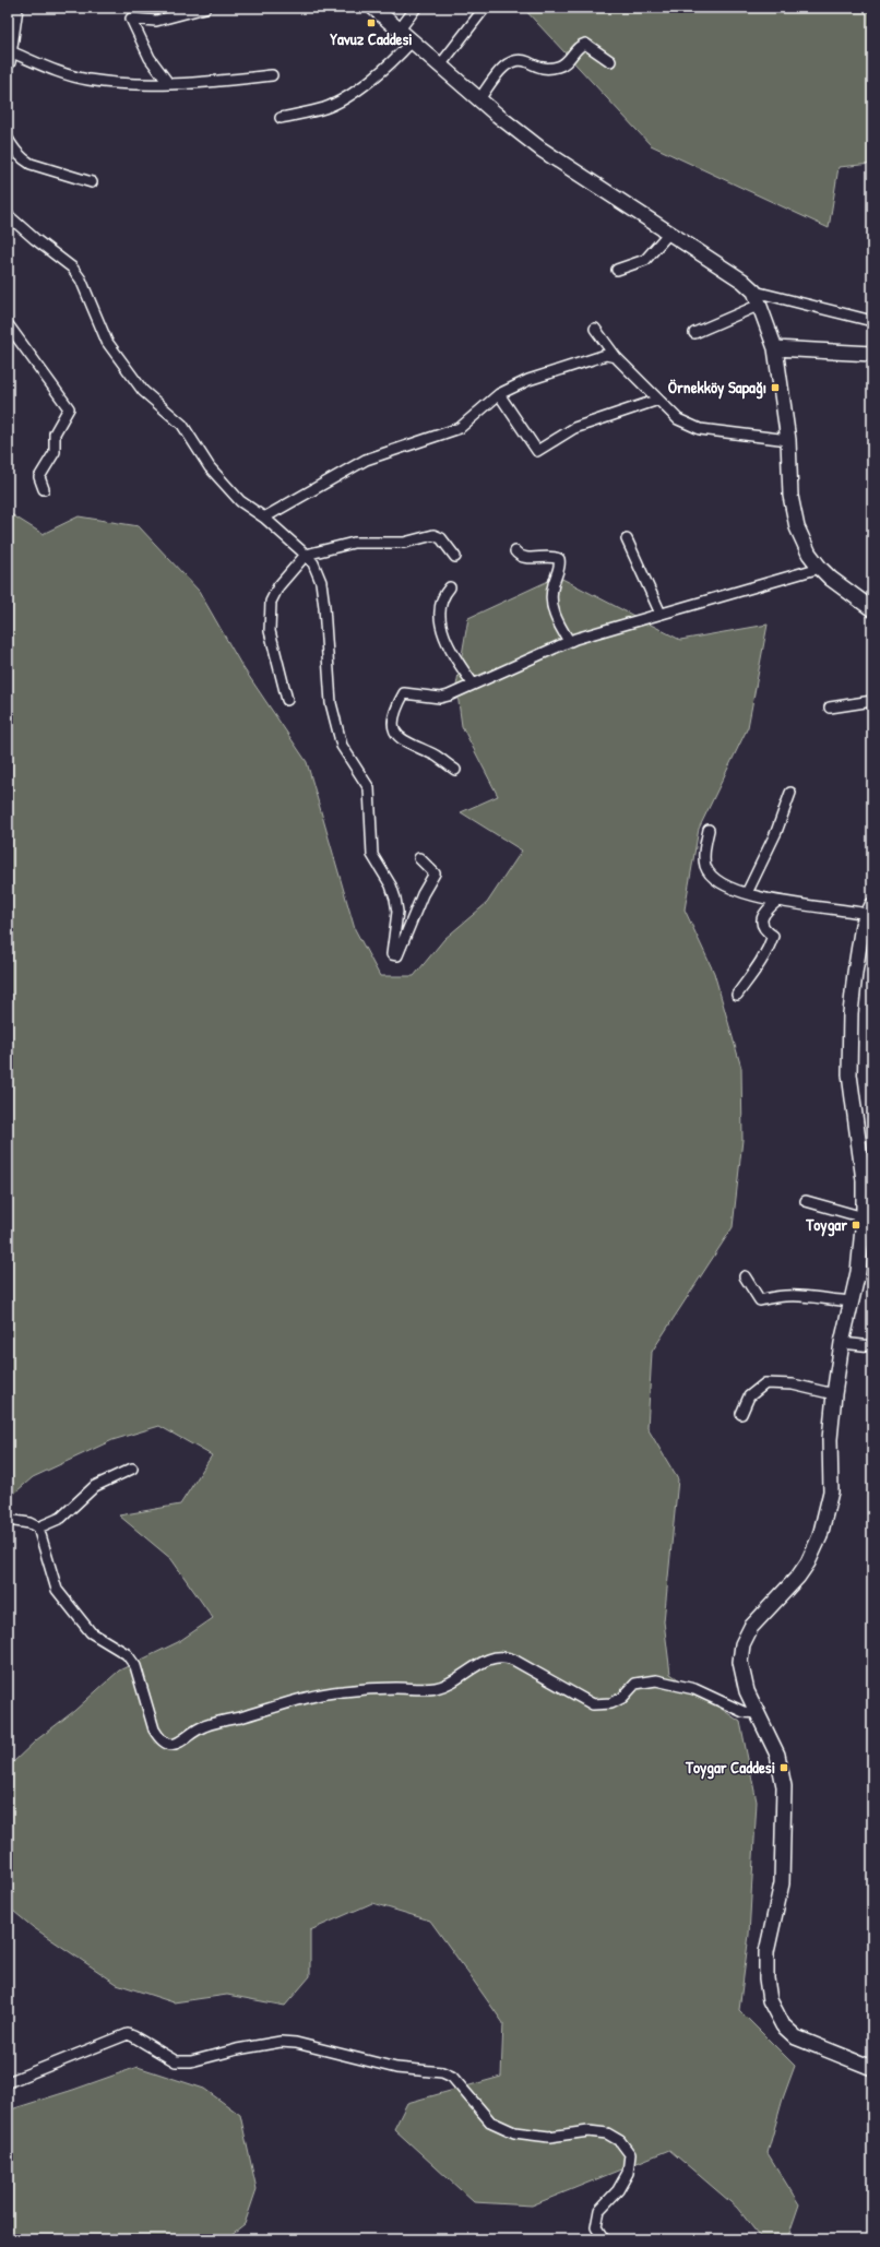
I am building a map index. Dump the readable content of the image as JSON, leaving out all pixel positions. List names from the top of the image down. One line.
{"places":{"transit":["Yavuz Caddesi","Örnekköy Sapağı","Toygar","Toygar Caddesi"]}}
